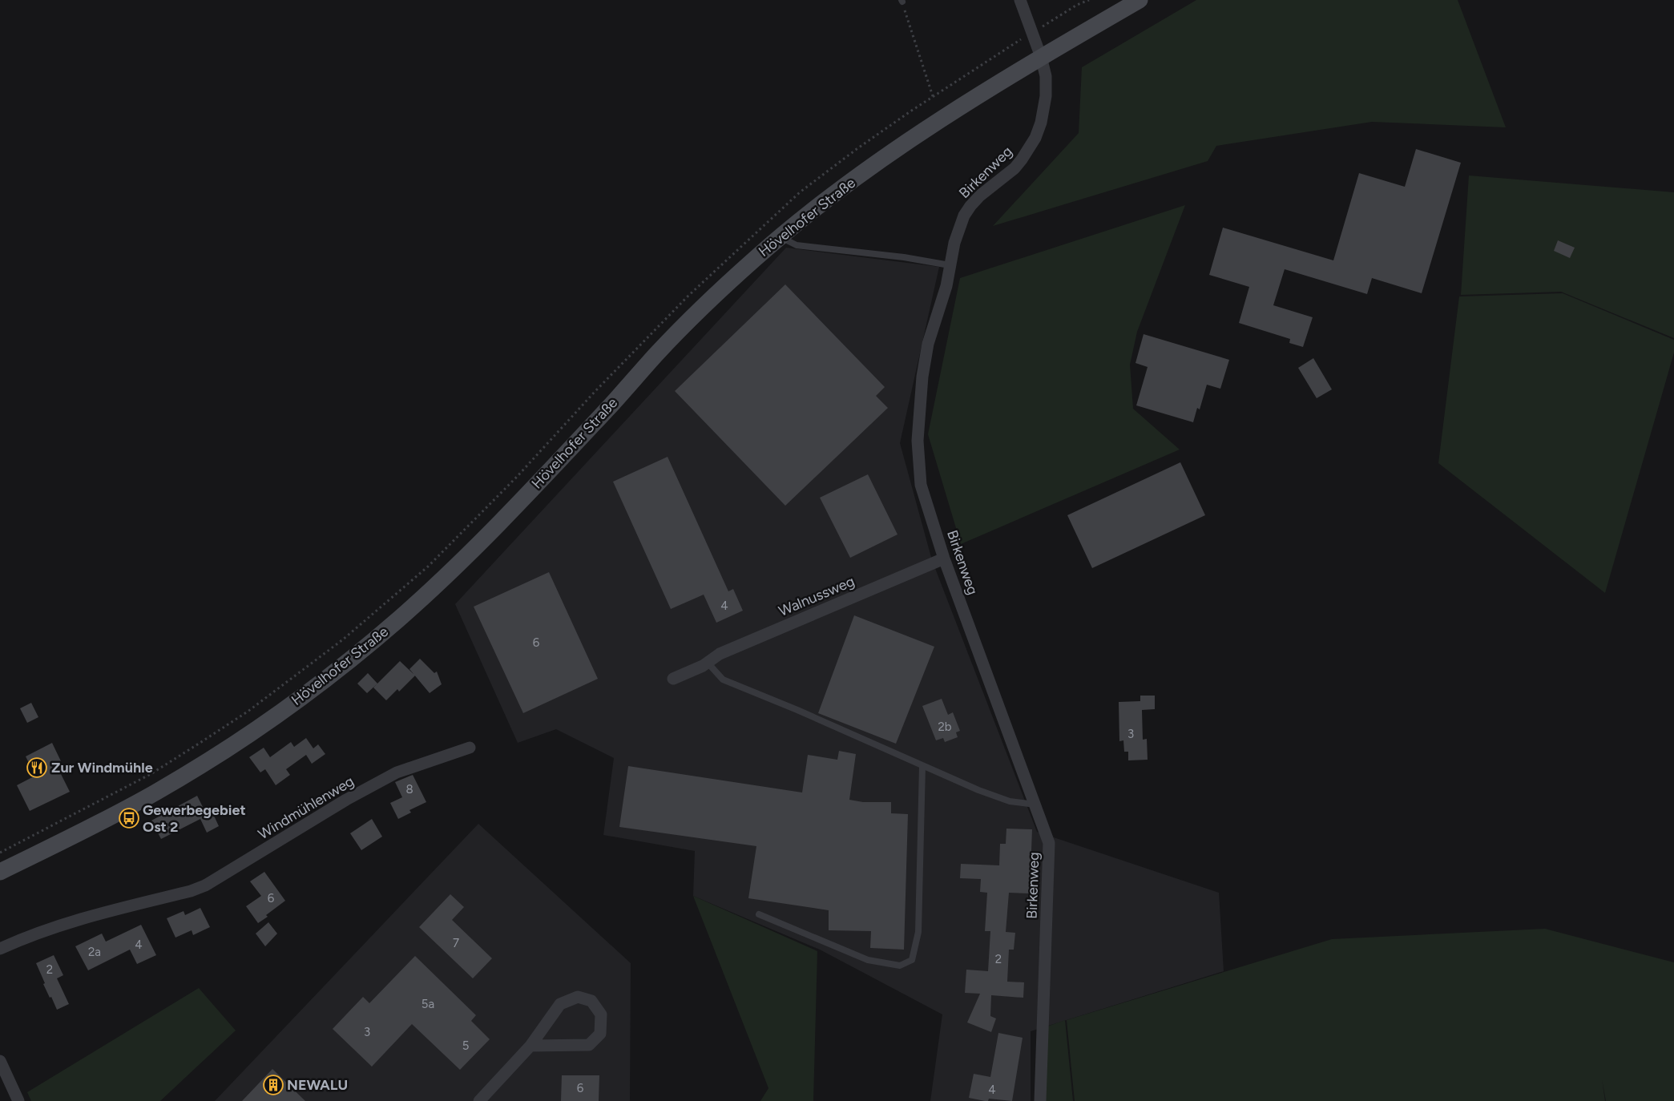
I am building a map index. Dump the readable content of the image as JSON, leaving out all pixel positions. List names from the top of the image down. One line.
{"streets":{"main road":["Hövelhofer Straße"],"street":["Birkenweg","Walnussweg","Windmühlenweg"]},"crossings":[["Birkenweg","Hövelhofer Straße"],["Birkenweg","Walnussweg"]],"places":{"restaurant":["Zur Windmühle"],"bus stop":["Gewerbegebiet Ost 2"],"building":["NEWALU"]},"house_numbers":["4","6","2b","3","8","6","7","4","2a","2","2","5a","3","5","6","4"]}
